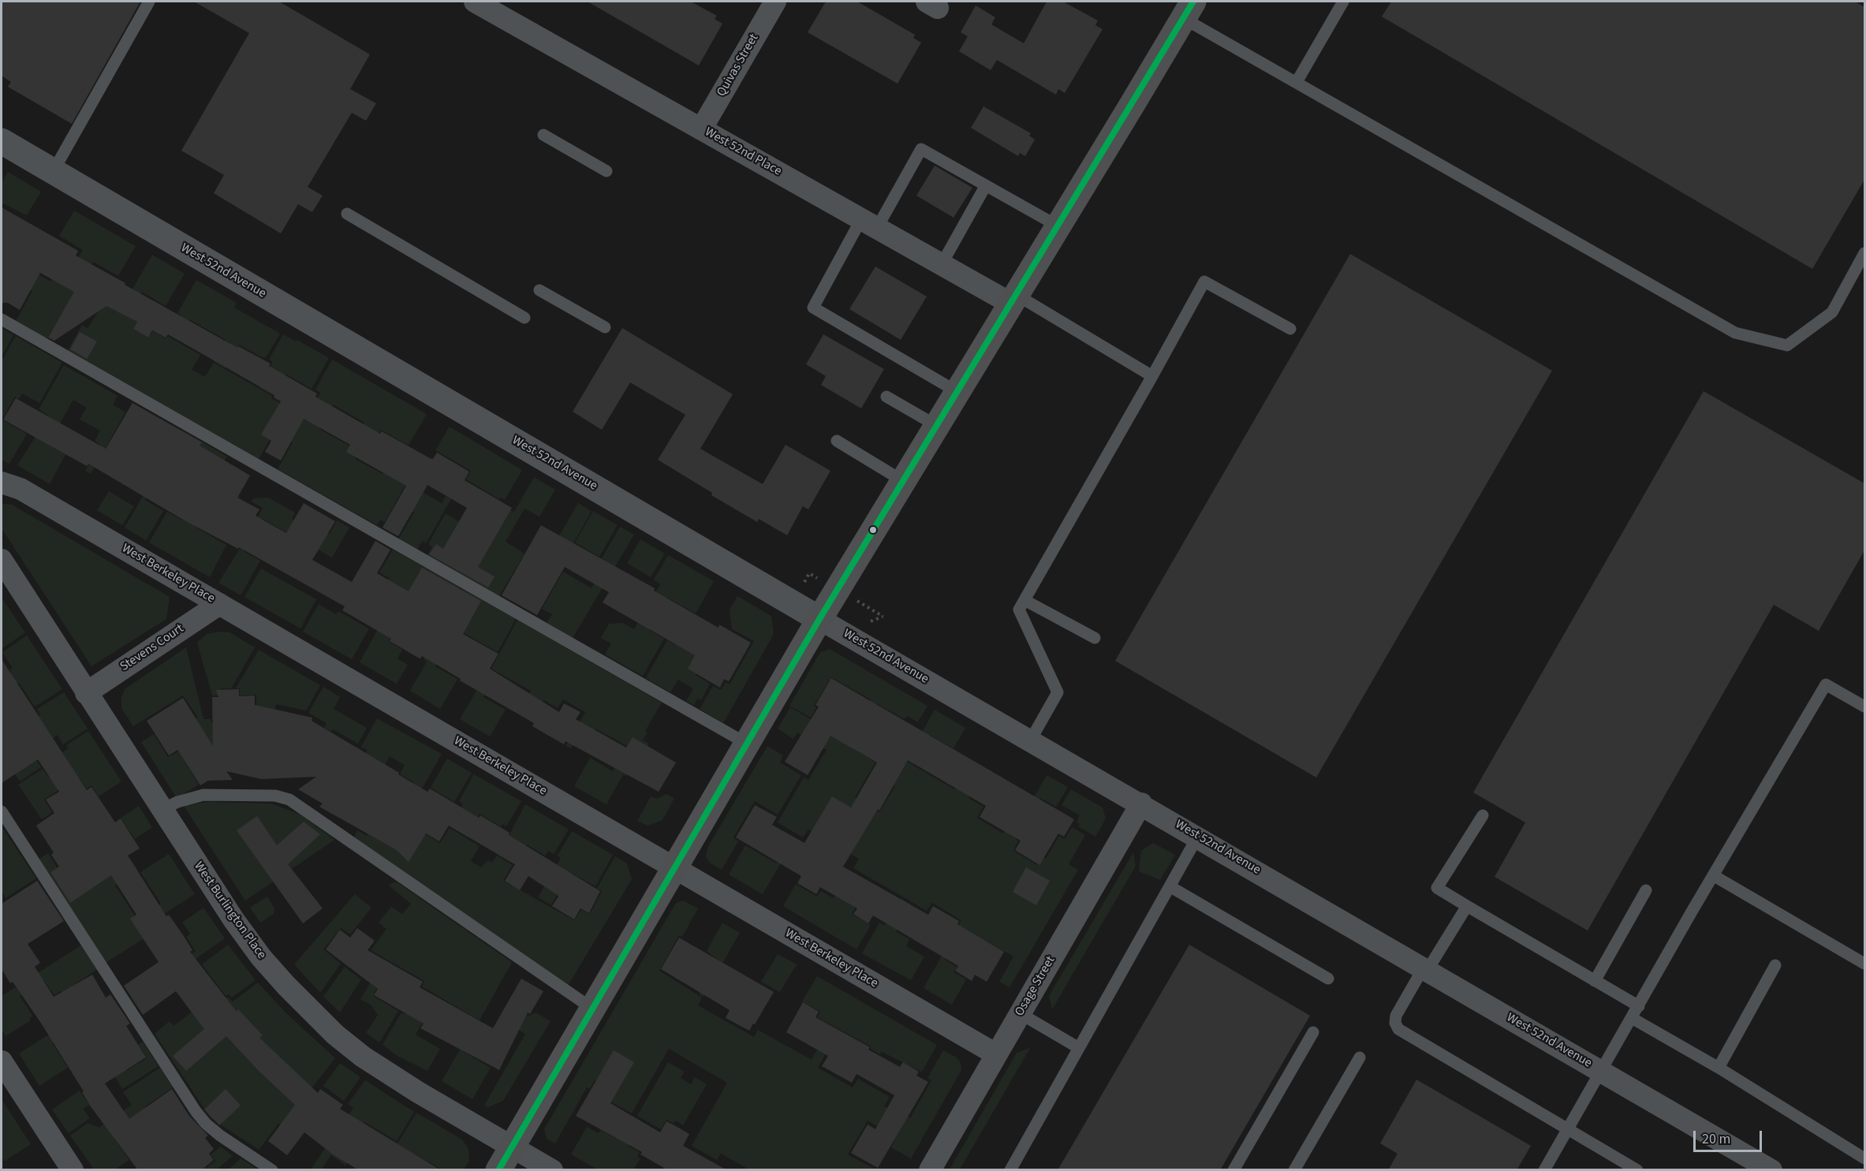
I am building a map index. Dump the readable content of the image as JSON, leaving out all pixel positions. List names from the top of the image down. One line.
{"streets":{"street":["Quivas Street","West 52nd Place","West 52nd Avenue","West Berkeley Place","Stevens Court","West Burlington Place","Osage Street"]},"crossings":[["Quivas Street","West 52nd Place"],["West 52nd Avenue","Osage Street"],["West Berkeley Place","Stevens Court"],["West Berkeley Place","Osage Street"],["Stevens Court","West Burlington Place"]],"scale_bar":"20 m"}
